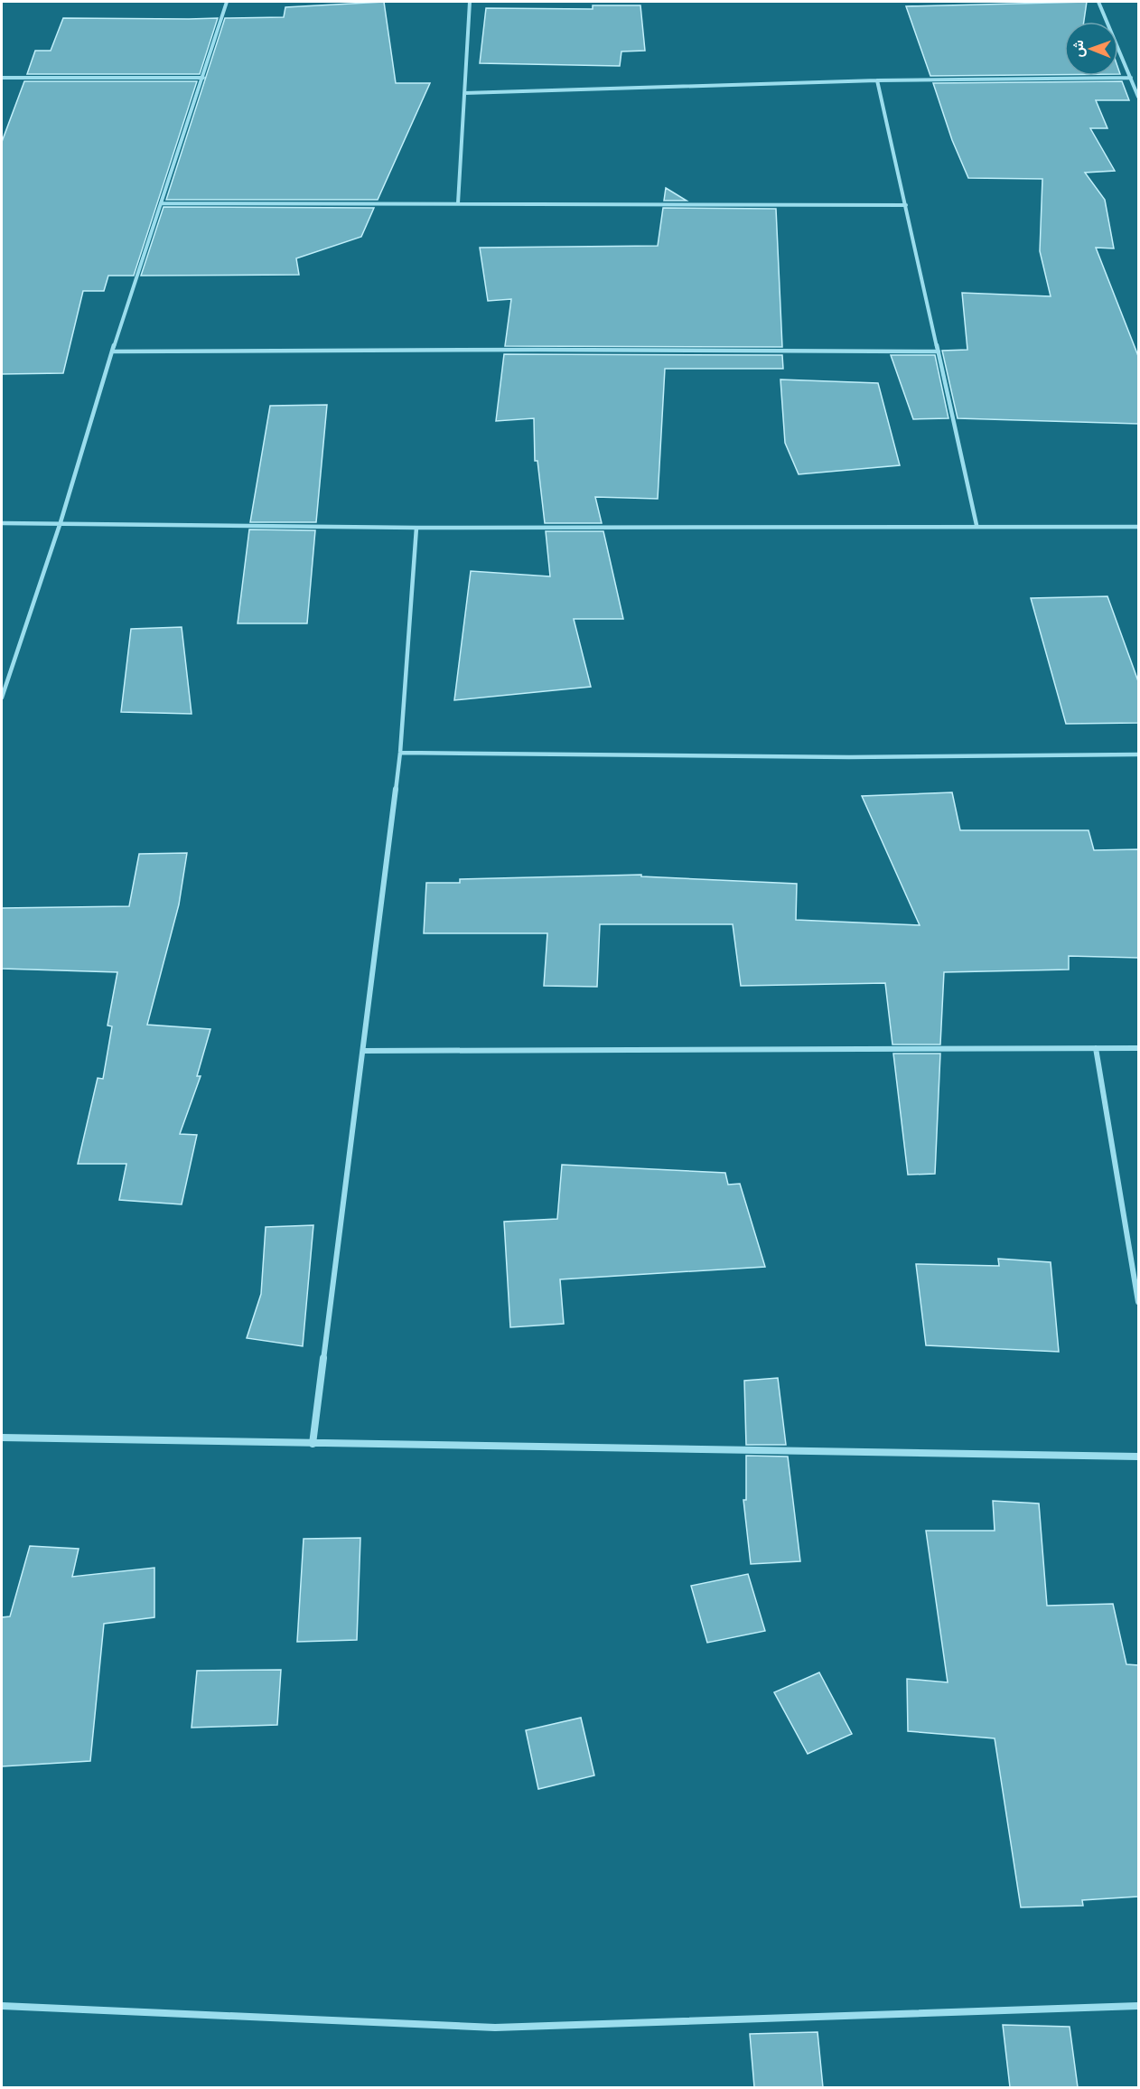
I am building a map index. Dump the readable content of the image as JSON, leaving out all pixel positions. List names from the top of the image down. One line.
{"north":"left"}
